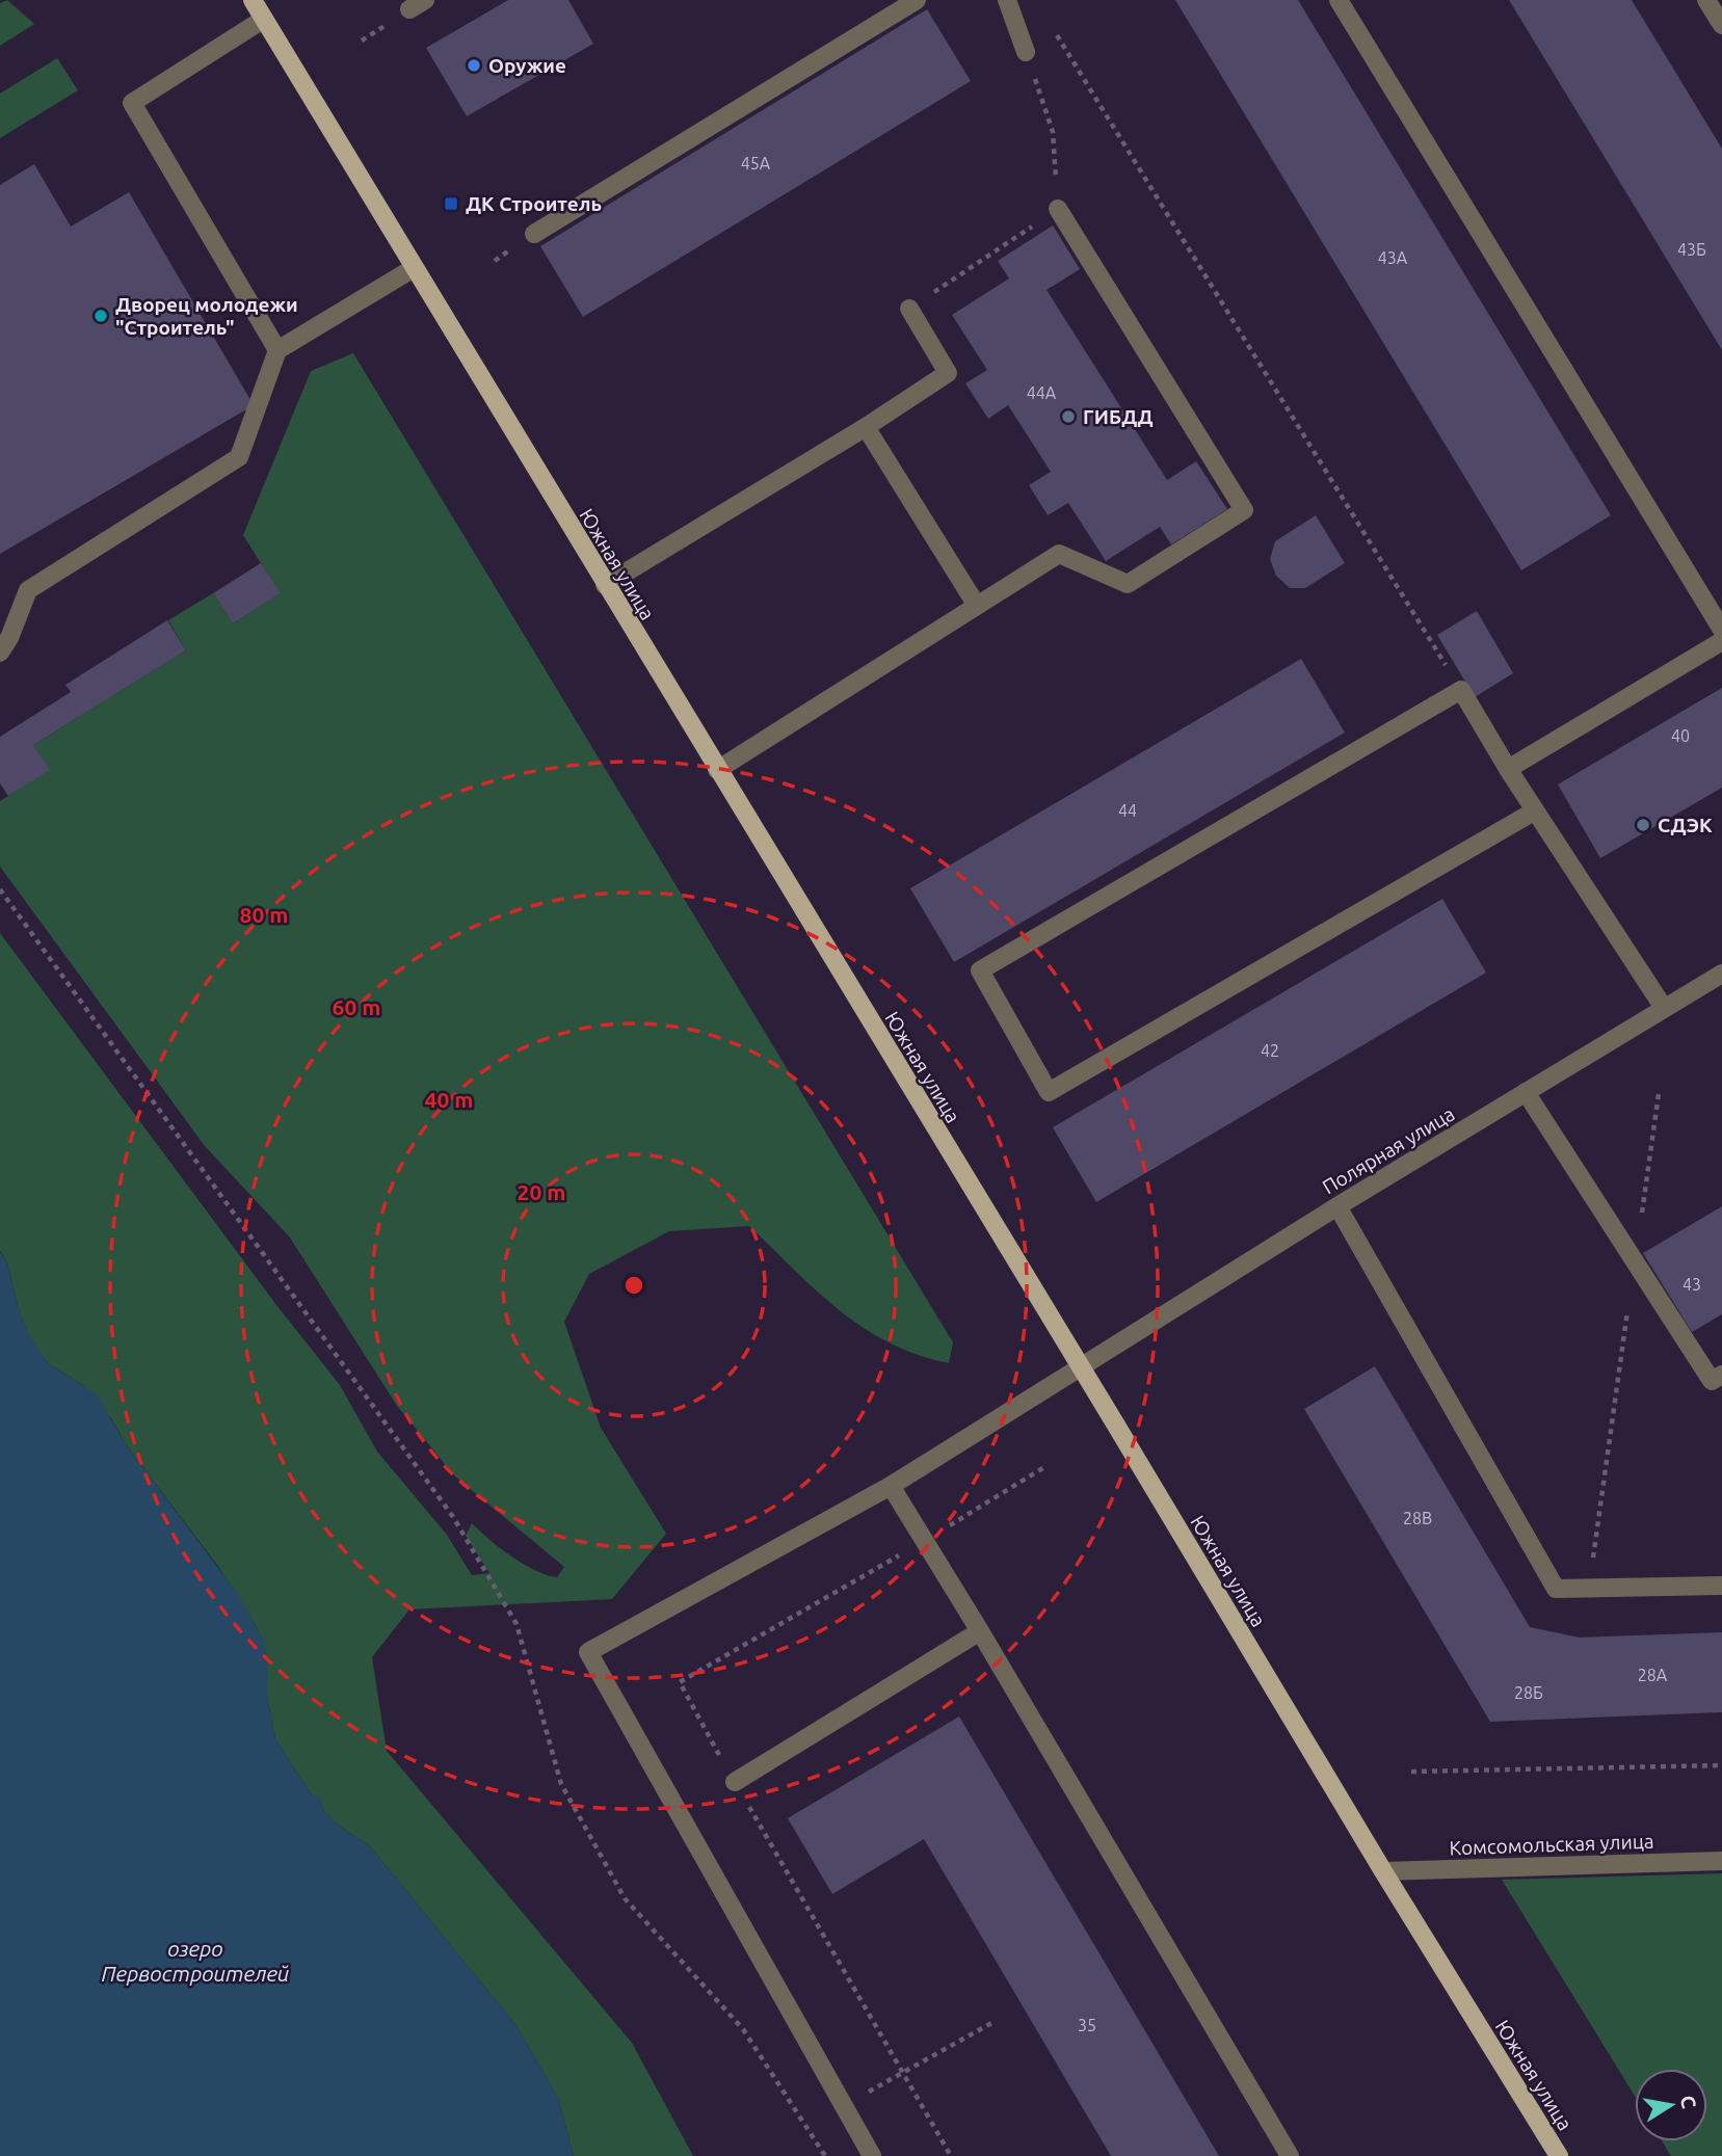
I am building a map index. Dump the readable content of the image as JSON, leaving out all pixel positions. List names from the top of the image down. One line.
{"streets":{"main road":["Южная улица"],"street":["Полярная улица","Комсомольская улица"]},"crossings":[["Южная улица","Полярная улица"],["Южная улица","Комсомольская улица"]],"water":["озеро Первостроителей"],"places":{"other":["Оружие","Дворец молодежи \"Строитель\"","ГИБДД","СДЭК"],"transit":["ДК Строитель"]},"house_numbers":["45А","43Б","43А","44А","40","44","42","43","28В","28А","28Б","35"],"north":"right","rings":["80 m","60 m","40 m","20 m"]}
